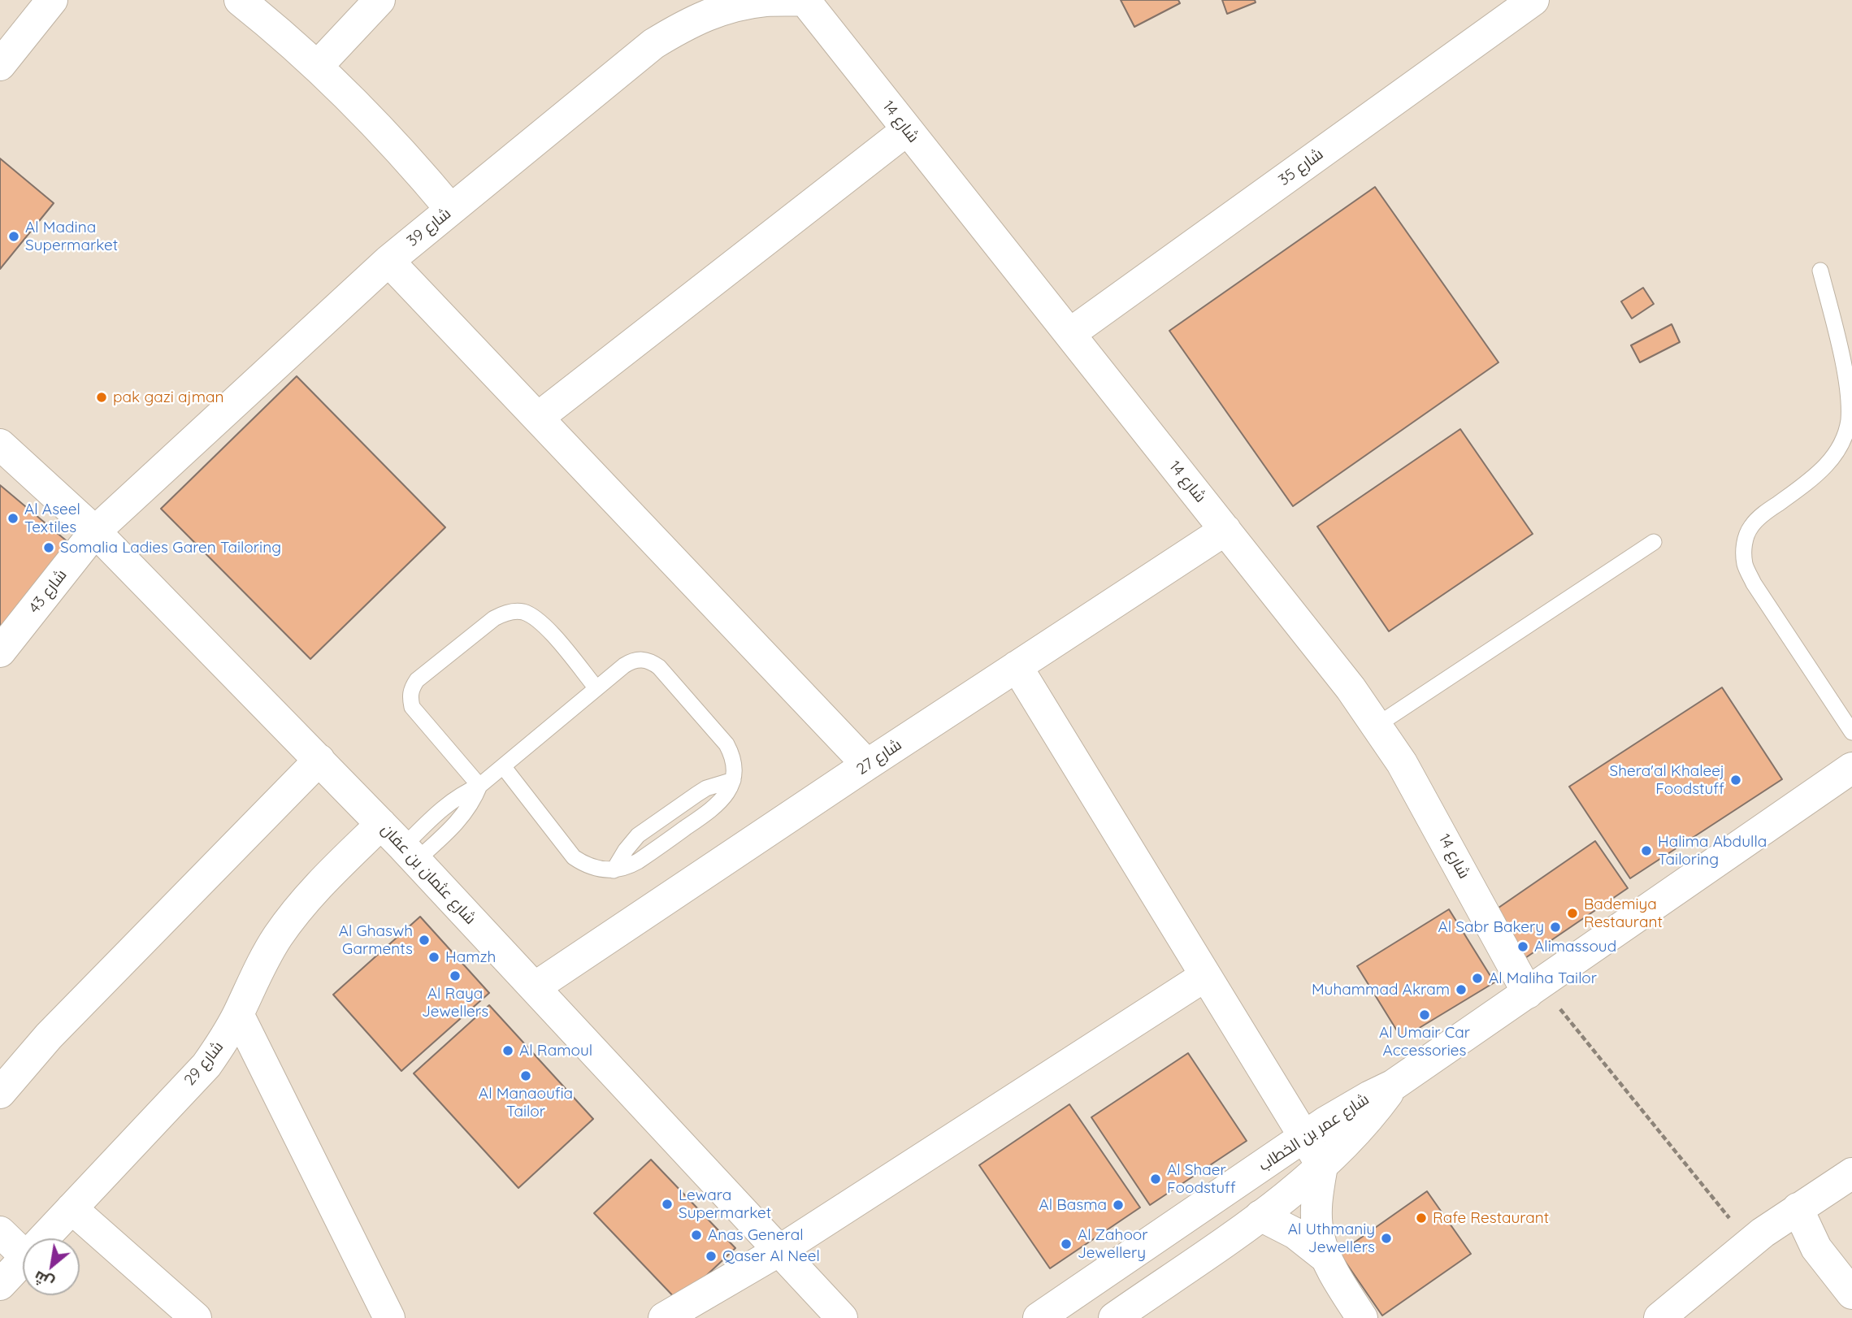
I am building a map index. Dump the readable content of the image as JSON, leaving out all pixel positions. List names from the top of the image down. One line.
{"streets":{"street":["شارع 14","شارع 35","شارع 39","شارع 43","شارع 27","شارع عثمان بن عفان","شارع 29","شارع عمر بن الخطاب"]},"crossings":[["شارع 14","شارع 35"],["شارع 14","شارع 39"],["شارع 14","شارع 27"],["شارع 14","شارع عمر بن الخطاب"],["شارع 39","شارع 43"],["شارع 39","شارع عثمان بن عفان"],["شارع 43","شارع عثمان بن عفان"],["شارع 27","شارع عثمان بن عفان"],["شارع عثمان بن عفان","شارع 29"]],"places":["Al Madina Supermarket","pak gazi ajman","Al Aseel Textiles","Somalia Ladies Garen Tailoring","Shera'al Khaleej Foodstuff","Halima Abdulla Tailoring","Bademiya Restaurant","Al Sabr Bakery","Al Ghaswh Garments","Alimassoud","Hamzh","Al Raya Jewellers","Al Maliha Tailor","Muhammad Akram","Al Umair Car Accessories","Al Ramoul","Al Manaoufia Tailor","Al Shaer Foodstuff","Lewara Supermarket","Al Basma","Rafe Restaurant","Anas General","Al Uthmaniy Jewellers","Al Zahoor Jewellery","Qaser Al Neel"],"north":"bottom left"}
